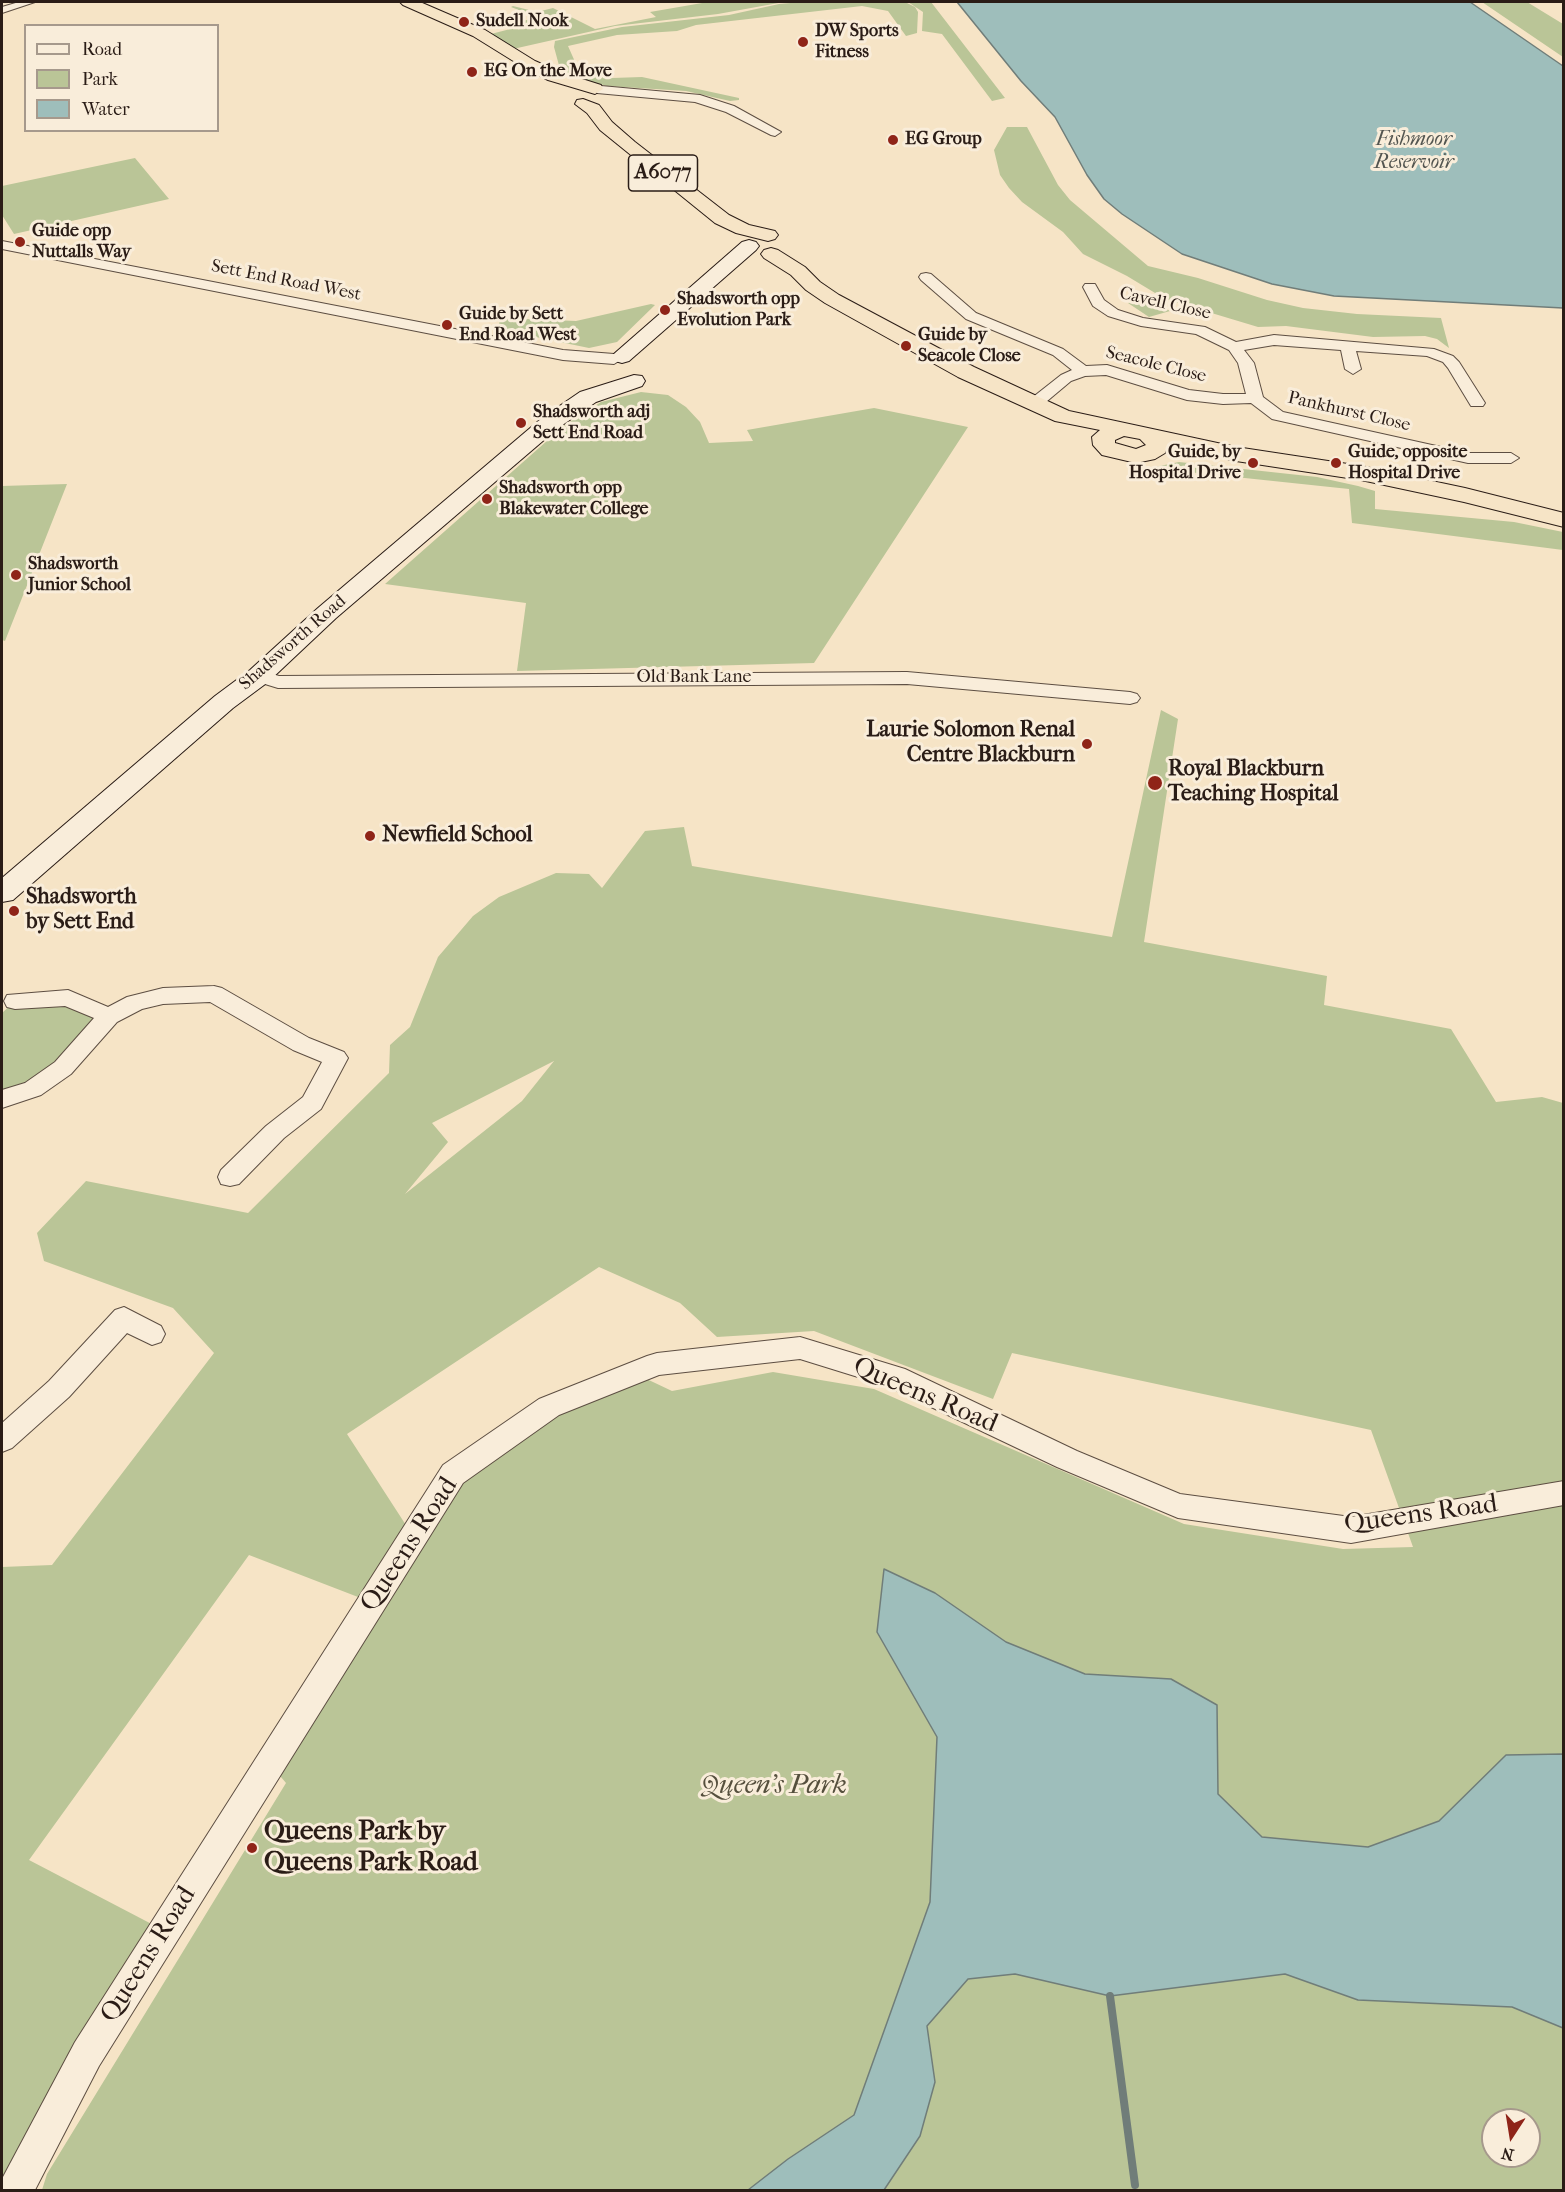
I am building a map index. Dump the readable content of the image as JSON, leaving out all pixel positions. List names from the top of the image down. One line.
{"streets":{"highway":["A6077"],"main road":["Shadsworth Road"],"street":["Sett End Road West","Cavell Close","Seacole Close","Pankhurst Close","Old Bank Lane","Queens Road"]},"crossings":[["A6077","Shadsworth Road"],["Sett End Road West","Shadsworth Road"],["Seacole Close","Pankhurst Close"],["Shadsworth Road","Old Bank Lane"]],"water":["Fishmoor Reservoir"],"parks":["Queen's Park"],"places":["Sudell Nook","DW Sports Fitness","EG On the Move","EG Group","Guide opp Nuttalls Way","Shadsworth opp Evolution Park","Guide by Sett End Road West","Guide by Seacole Close","Shadsworth adj Sett End Road","Guide, by Hospital Drive","Guide, opposite Hospital Drive","Shadsworth opp Blakewater College","Shadsworth Junior School","Laurie Solomon Renal Centre Blackburn","Royal Blackburn Teaching Hospital","Newfield School","Shadsworth by Sett End","Queens Park by Queens Park Road"],"legend":["Road","Park","Water"],"north":"bottom"}
